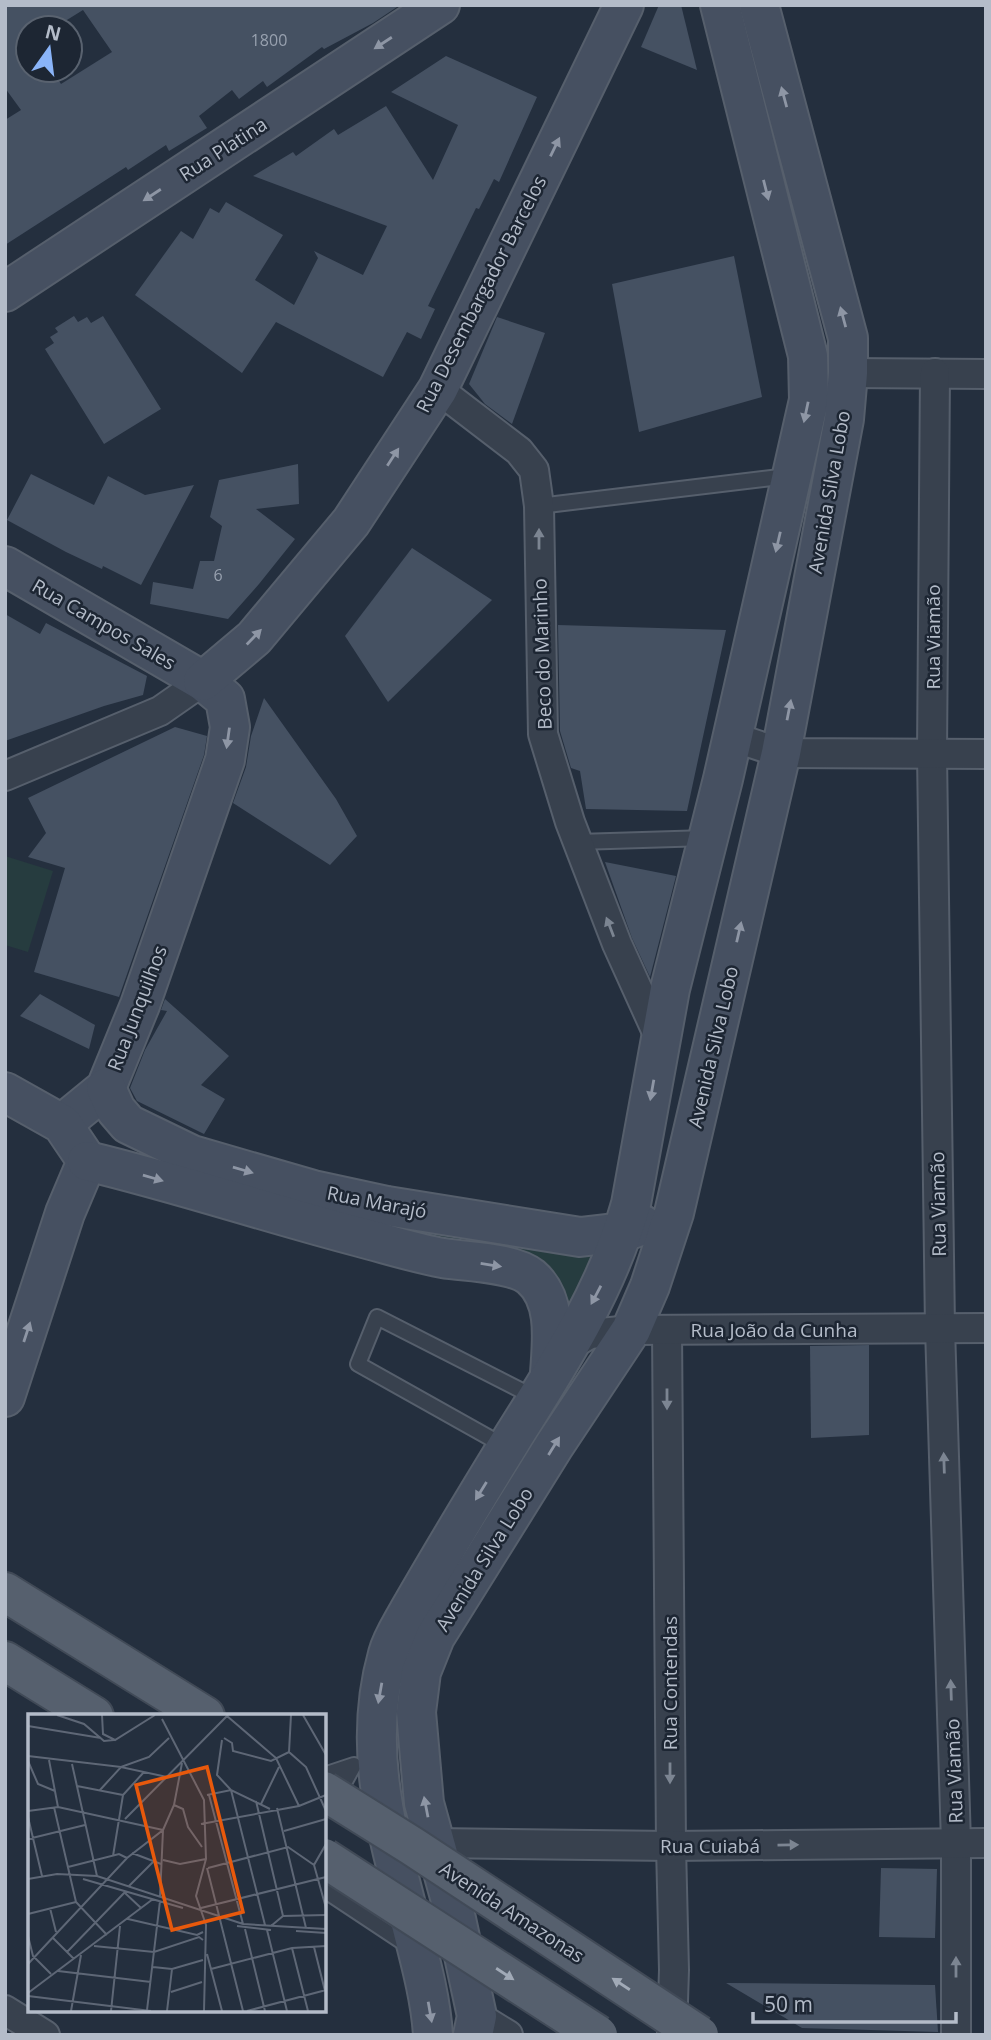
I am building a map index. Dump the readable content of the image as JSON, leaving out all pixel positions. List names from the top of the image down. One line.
{"streets":{"main road":["Rua Platina","Rua Desembargador Barcelos","Avenida Silva Lobo","Rua Campos Sales","Rua Junquilhos","Rua Marajó","Avenida Amazonas"],"street":["Rua Viamão","Beco do Marinho","Rua João da Cunha","Rua Contendas","Rua Cuiabá"]},"crossings":[["Rua Desembargador Barcelos","Rua Campos Sales"],["Rua Desembargador Barcelos","Beco do Marinho"],["Rua Desembargador Barcelos","Rua Junquilhos"],["Avenida Silva Lobo","Beco do Marinho"],["Avenida Silva Lobo","Rua Marajó"],["Avenida Silva Lobo","Rua João da Cunha"],["Avenida Silva Lobo","Rua Contendas"],["Avenida Silva Lobo","Rua Cuiabá"],["Rua Campos Sales","Rua Junquilhos"],["Rua Viamão","Rua João da Cunha"],["Rua Viamão","Rua Cuiabá"],["Rua Junquilhos","Rua Marajó"],["Rua Marajó","Rua João da Cunha"],["Rua João da Cunha","Rua Contendas"],["Rua Contendas","Rua Cuiabá"]],"one_way":["Rua Platina","Rua Desembargador Barcelos","Rua Viamão","Beco do Marinho","Rua Junquilhos","Rua Contendas","Rua Cuiabá"],"house_numbers":["1800","6"],"scale_bar":"50 m","north":"top"}
